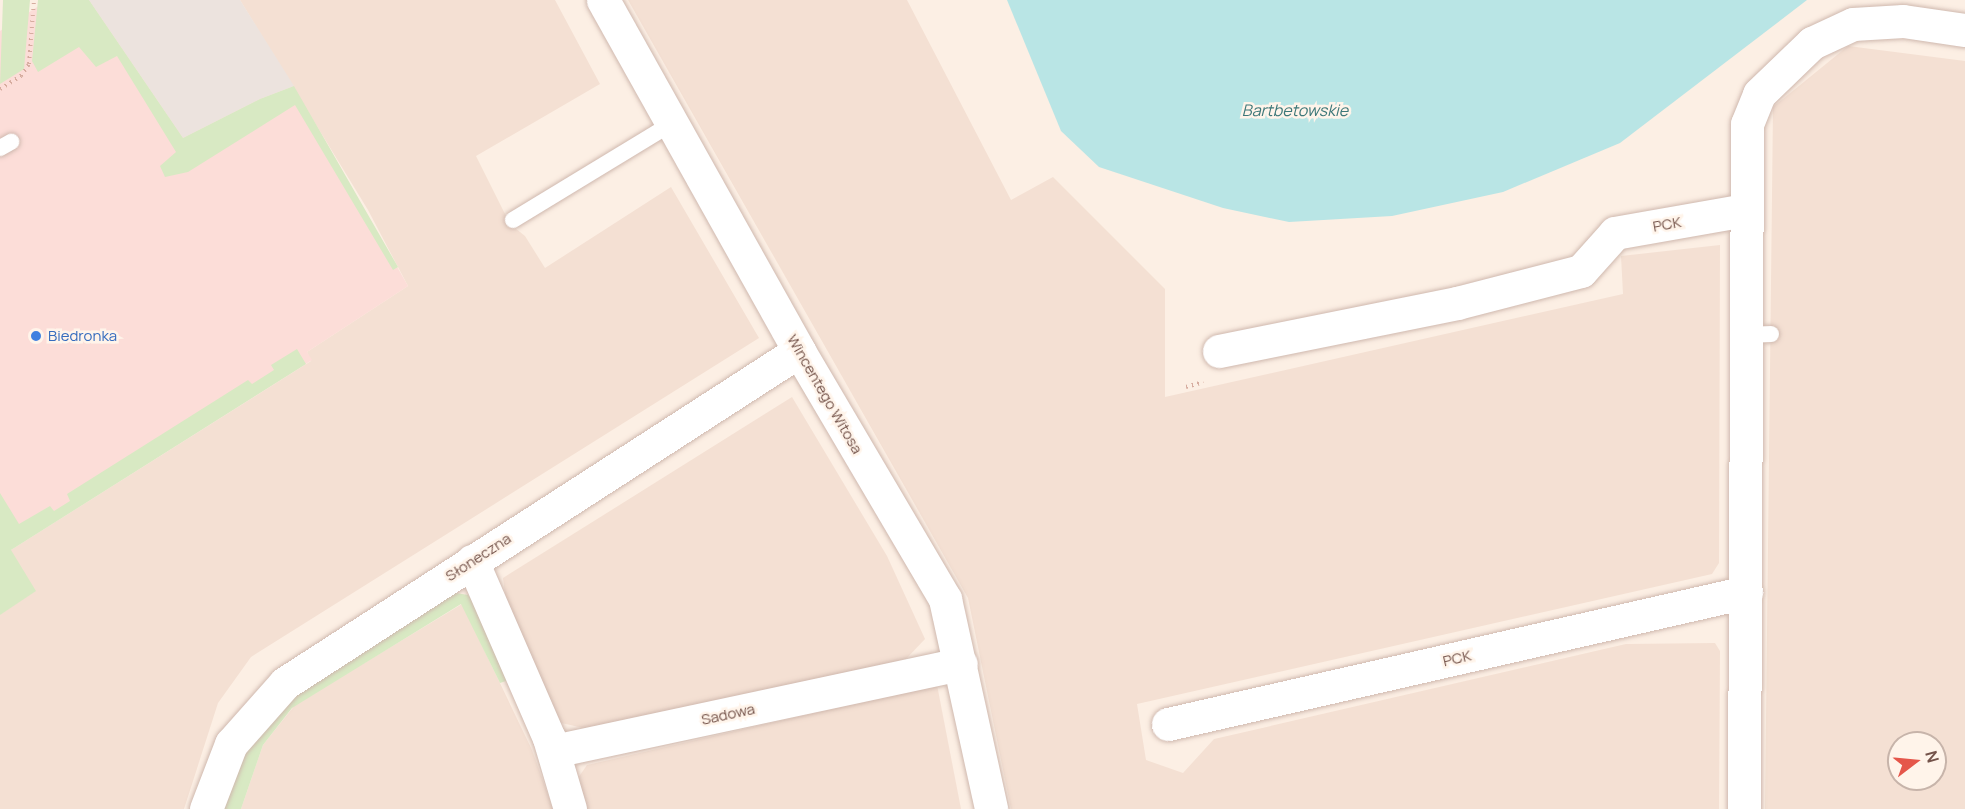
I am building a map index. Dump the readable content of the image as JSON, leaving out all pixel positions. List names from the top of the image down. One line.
{"streets":{"street":["PCK","Wincentego Witosa","Słoneczna","Sadowa"]},"crossings":[["Wincentego Witosa","Słoneczna"],["Wincentego Witosa","Sadowa"]],"water":["Bartbetowskie"],"places":["Biedronka"],"north":"right"}
